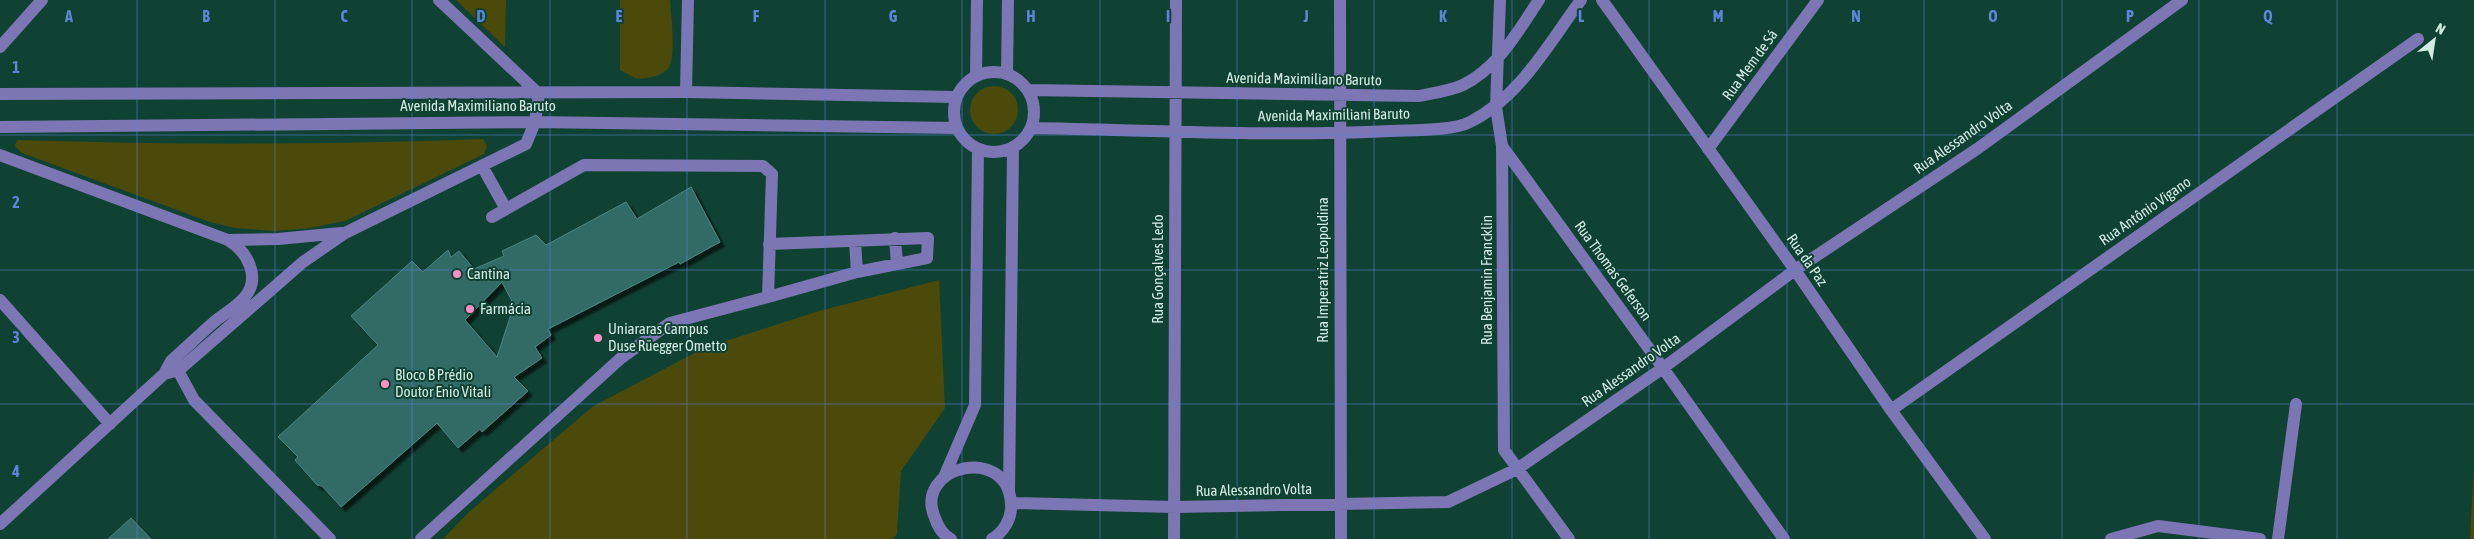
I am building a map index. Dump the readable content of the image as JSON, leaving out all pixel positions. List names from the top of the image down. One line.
{"streets":{"street":["Rua Mem de Sá","Avenida Maximiliano Baruto","Avenida Maximiliani Baruto","Rua Alessandro Volta","Rua Antônio Vigano","Rua da Paz","Rua Gonçalves Ledo","Rua Imperatriz Leopoldina","Rua Thomas Geferson","Rua Benjamin Francklin"]},"crossings":[["Rua Mem de Sá","Rua da Paz"],["Avenida Maximiliano Baruto","Avenida Maximiliani Baruto"],["Avenida Maximiliano Baruto","Rua Gonçalves Ledo"],["Avenida Maximiliano Baruto","Rua Imperatriz Leopoldina"],["Avenida Maximiliano Baruto","Rua Benjamin Francklin"],["Avenida Maximiliani Baruto","Rua Gonçalves Ledo"],["Avenida Maximiliani Baruto","Rua Imperatriz Leopoldina"],["Avenida Maximiliani Baruto","Rua Benjamin Francklin"],["Rua Alessandro Volta","Rua da Paz"],["Rua Alessandro Volta","Rua Gonçalves Ledo"],["Rua Alessandro Volta","Rua Imperatriz Leopoldina"],["Rua Alessandro Volta","Rua Thomas Geferson"],["Rua Alessandro Volta","Rua Benjamin Francklin"],["Rua Antônio Vigano","Rua da Paz"],["Rua Thomas Geferson","Rua Benjamin Francklin"]],"places":["Cantina","Farmácia","Uniararas Campus Duse Rüegger Ometto","Bloco B Prédio Doutor Enio Vitali"],"north":"top right","grid":{"columns":["A","B","C","D","E","F","G","H","I","J","K","L","M","N","O","P","Q"],"rows":["1","2","3","4"]}}
